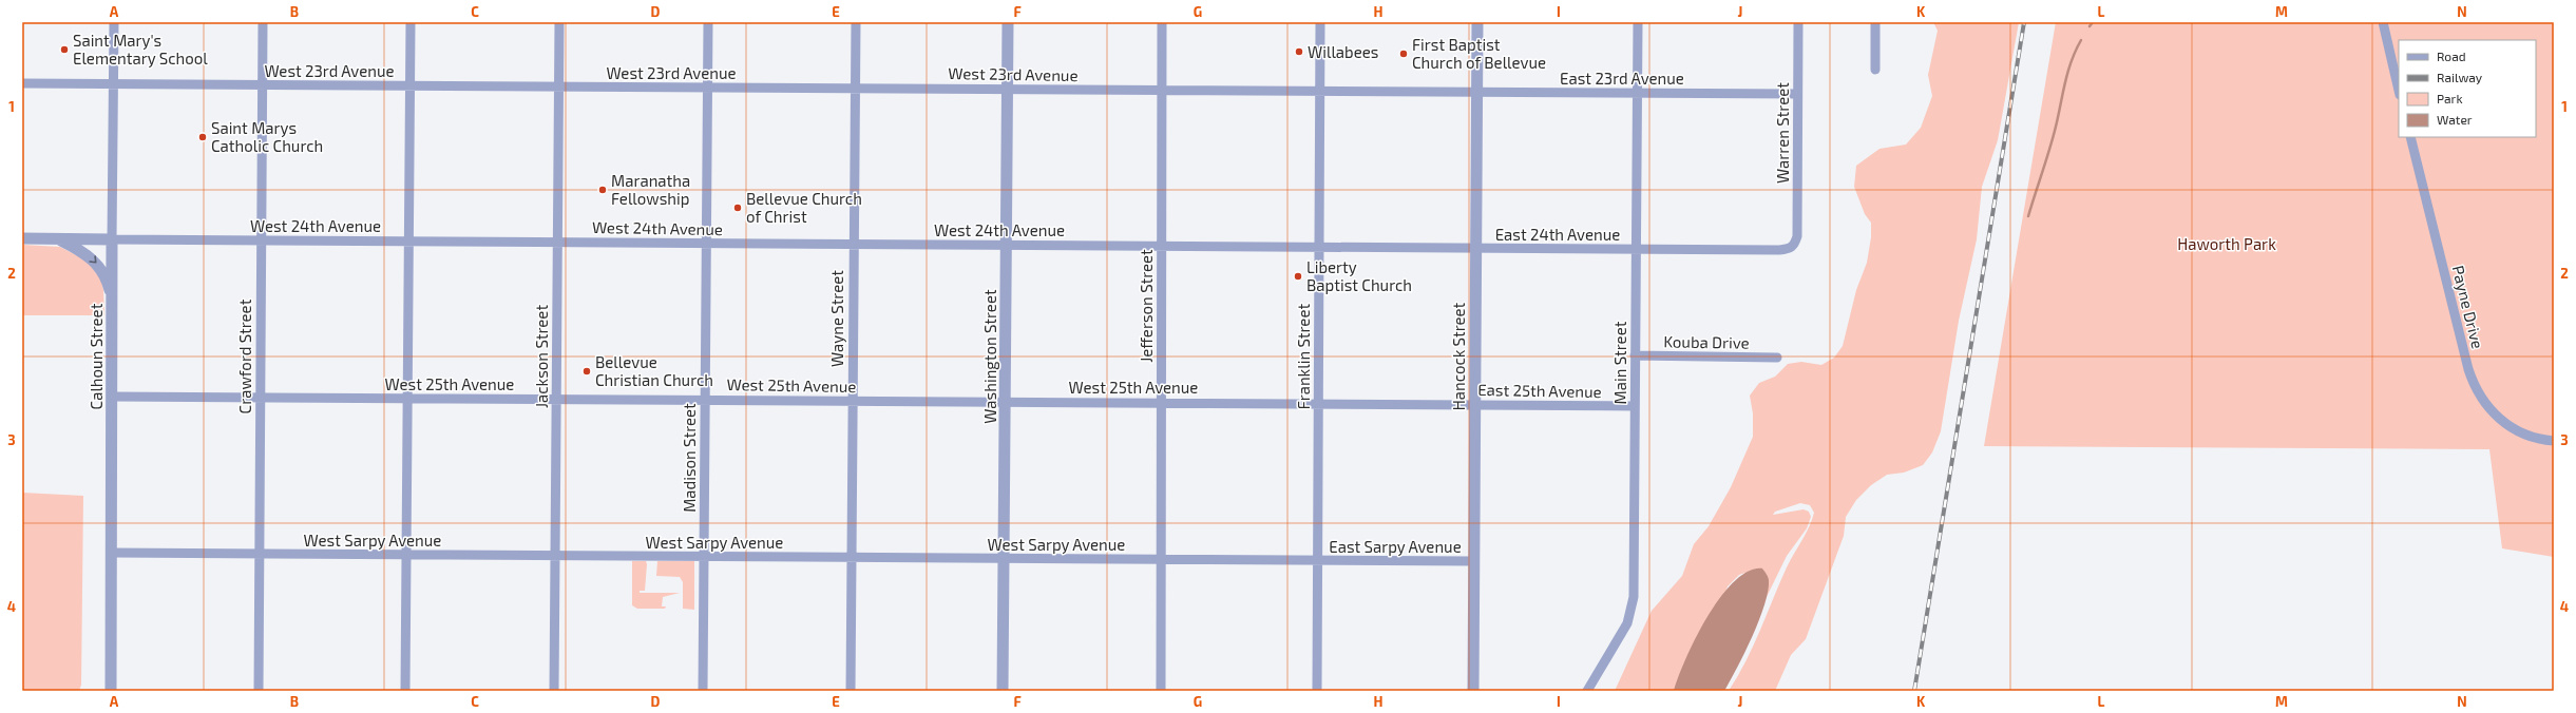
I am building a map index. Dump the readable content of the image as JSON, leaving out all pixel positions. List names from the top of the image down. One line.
{"streets":{"street":["West 23rd Avenue","East 23rd Avenue","Warren Street","West 24th Avenue","East 24th Avenue","Jefferson Street","Payne Drive","Wayne Street","Kouba Drive","Calhoun Street","Crawford Street","Jackson Street","Washington Street","Franklin Street","Hancock Street","Main Street","West 25th Avenue","East 25th Avenue","Madison Street","West Sarpy Avenue","East Sarpy Avenue"]},"crossings":[["West 23rd Avenue","East 23rd Avenue"],["West 23rd Avenue","Jefferson Street"],["West 23rd Avenue","Wayne Street"],["West 23rd Avenue","Calhoun Street"],["West 23rd Avenue","Crawford Street"],["West 23rd Avenue","Jackson Street"],["West 23rd Avenue","Washington Street"],["West 23rd Avenue","Franklin Street"],["West 23rd Avenue","Madison Street"],["East 23rd Avenue","Warren Street"],["East 23rd Avenue","Franklin Street"],["East 23rd Avenue","Hancock Street"],["East 23rd Avenue","Main Street"],["Warren Street","East 24th Avenue"],["West 24th Avenue","East 24th Avenue"],["West 24th Avenue","Jefferson Street"],["West 24th Avenue","Wayne Street"],["West 24th Avenue","Calhoun Street"],["West 24th Avenue","Crawford Street"],["West 24th Avenue","Jackson Street"],["West 24th Avenue","Washington Street"],["West 24th Avenue","Franklin Street"],["West 24th Avenue","Madison Street"],["East 24th Avenue","Franklin Street"],["East 24th Avenue","Hancock Street"],["East 24th Avenue","Main Street"],["Jefferson Street","West 25th Avenue"],["Jefferson Street","West Sarpy Avenue"],["Wayne Street","West 25th Avenue"],["Wayne Street","West Sarpy Avenue"],["Kouba Drive","Main Street"],["Calhoun Street","West 25th Avenue"],["Calhoun Street","West Sarpy Avenue"],["Crawford Street","West 25th Avenue"],["Crawford Street","West Sarpy Avenue"],["Jackson Street","West 25th Avenue"],["Jackson Street","West Sarpy Avenue"],["Washington Street","West 25th Avenue"],["Washington Street","West Sarpy Avenue"],["Franklin Street","West 25th Avenue"],["Franklin Street","East 25th Avenue"],["Franklin Street","West Sarpy Avenue"],["Franklin Street","East Sarpy Avenue"],["Hancock Street","East 25th Avenue"],["Hancock Street","East Sarpy Avenue"],["Main Street","East 25th Avenue"],["West 25th Avenue","East 25th Avenue"],["West 25th Avenue","Madison Street"],["Madison Street","West Sarpy Avenue"],["West Sarpy Avenue","East Sarpy Avenue"]],"parks":["Haworth Park"],"places":["Saint Mary's Elementary School","Willabees","First Baptist Church of Bellevue","Saint Marys Catholic Church","Maranatha Fellowship","Bellevue Church of Christ","Liberty Baptist Church","Bellevue Christian Church"],"legend":["Road","Railway","Park","Water"],"grid":{"columns":["A","B","C","D","E","F","G","H","I","J","K","L","M","N"],"rows":["1","2","3","4"]}}
